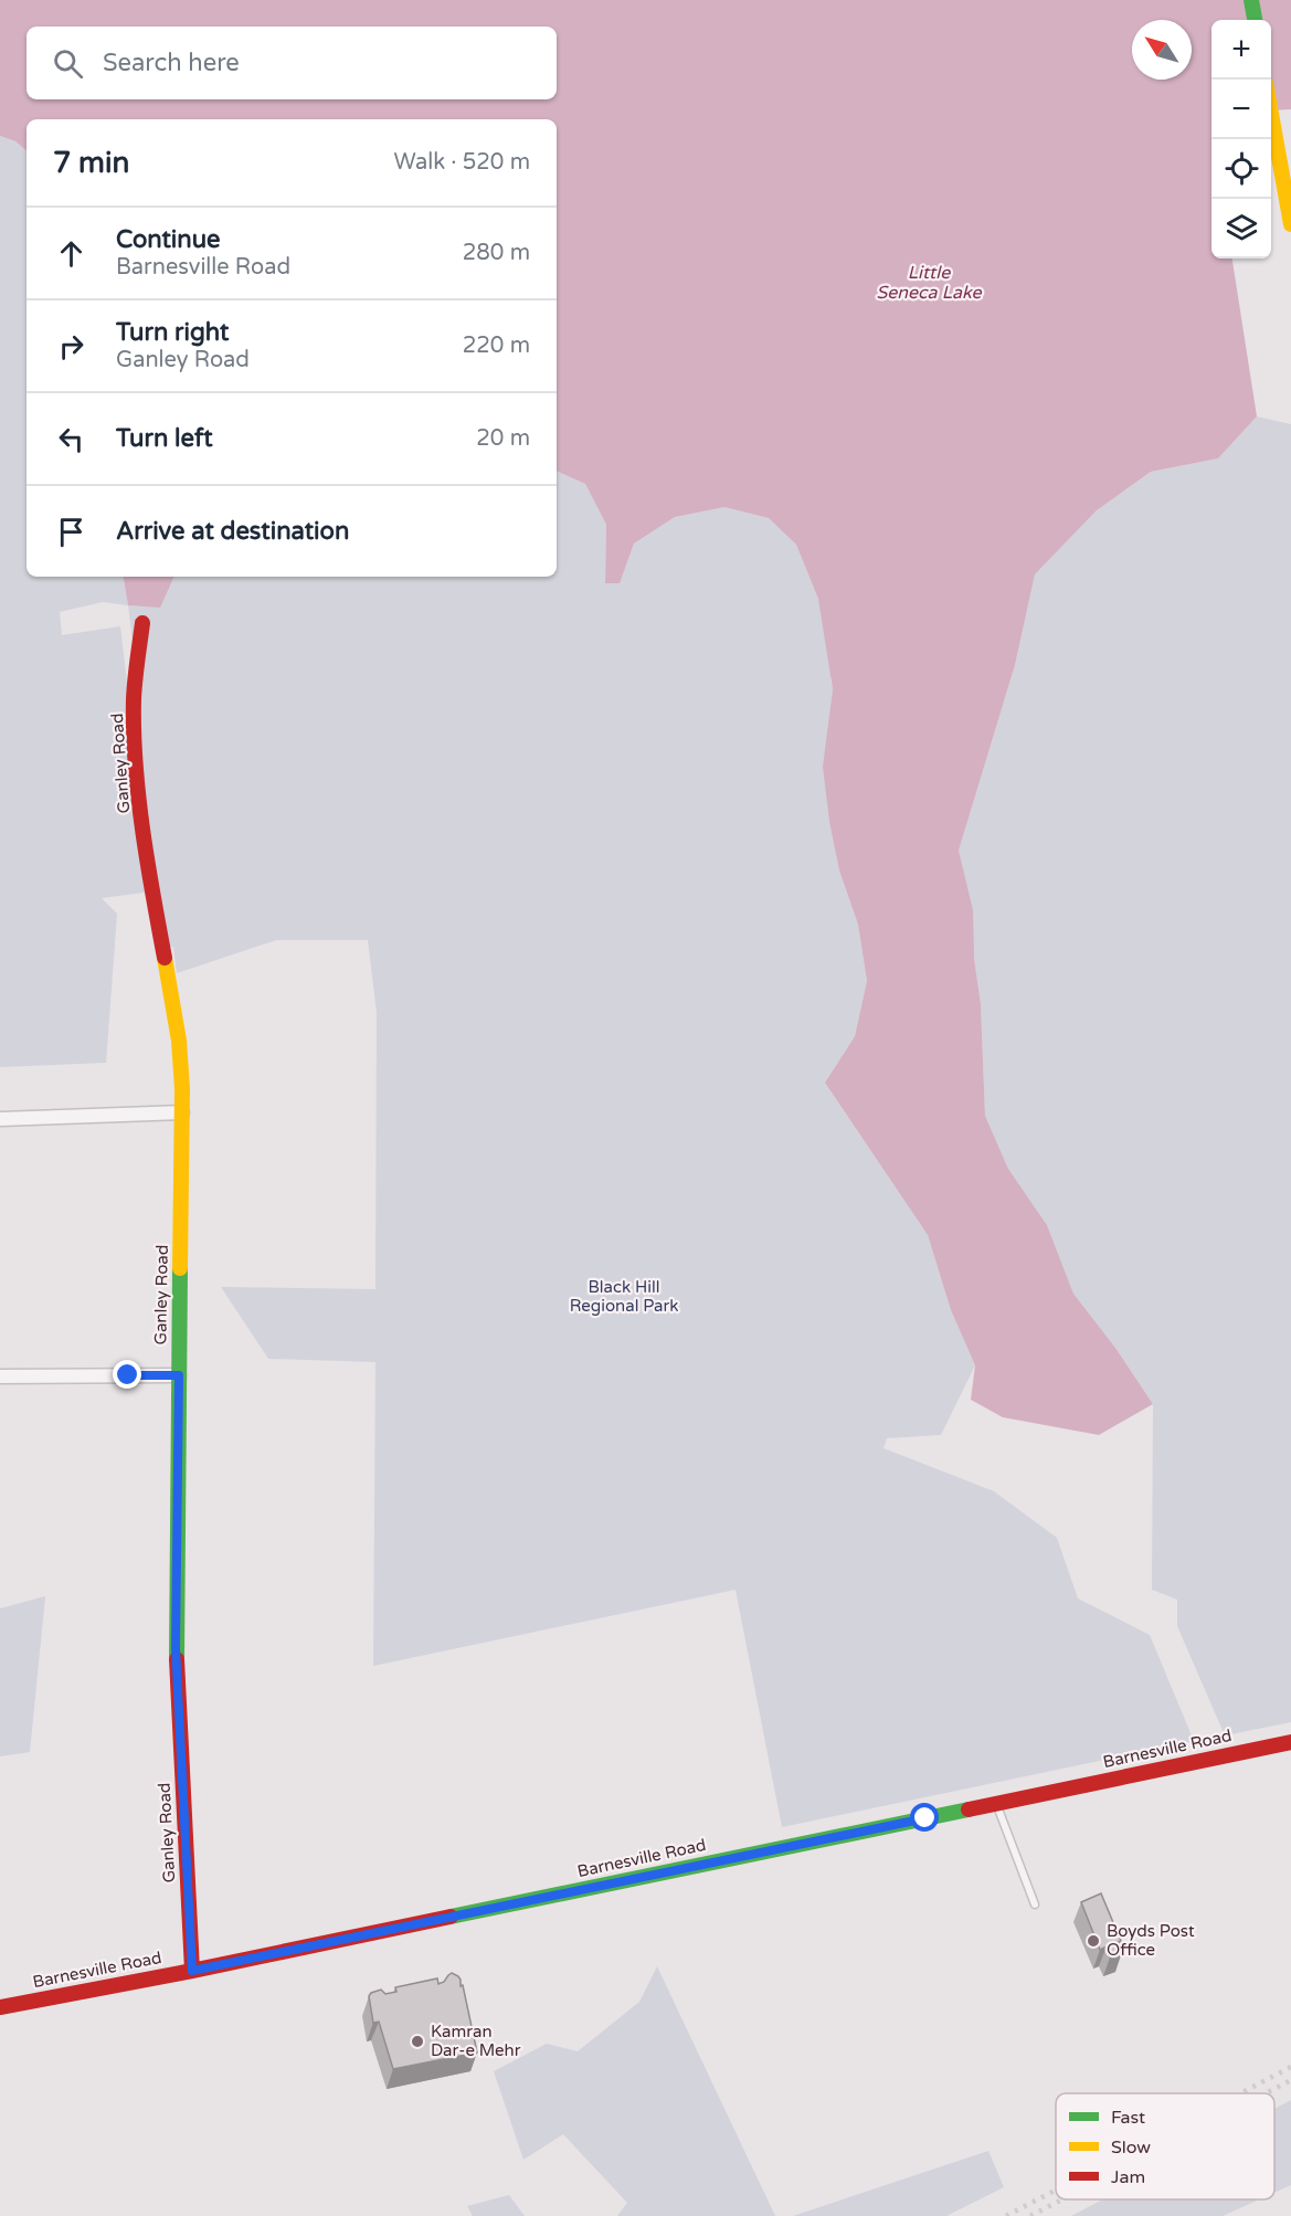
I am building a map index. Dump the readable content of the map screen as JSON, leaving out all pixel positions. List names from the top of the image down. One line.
{"streets":{"main road":["Ganley Road","Barnesville Road"]},"crossings":[["Ganley Road","Barnesville Road"]],"water":["Little Seneca Lake"],"parks":["Black Hill Regional Park"],"places":["Boyds Post Office","Kamran Dar-e Mehr"],"legend":["Fast","Slow","Jam"],"north":"top left","page":{"map_buttons":["+","−"],"search":"Search here","heading":["7 min","Walk · 520 m"],"list":[["Continue","Barnesville Road","280 m"],["Turn right","Ganley Road","220 m"],["Turn left","20 m"],"Arrive at destination"]}}
